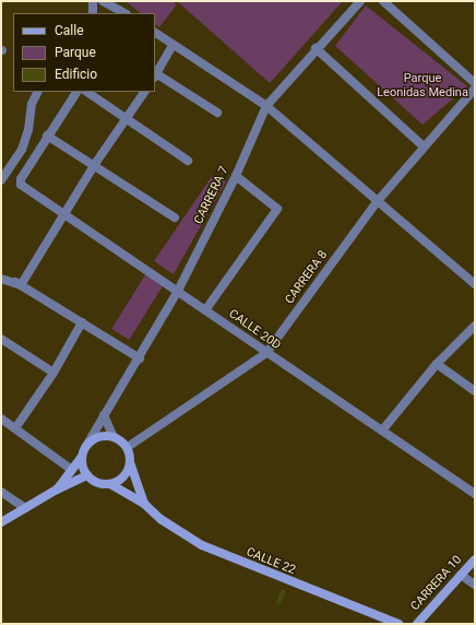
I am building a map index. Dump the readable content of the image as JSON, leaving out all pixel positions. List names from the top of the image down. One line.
{"streets":{"main road":["CALLE 22","CARRERA 10"],"street":["CARRERA 7","CARRERA 8","CALLE 20D"]},"crossings":[["CARRERA 7","CARRERA 8"],["CARRERA 7","CALLE 20D"],["CARRERA 7","CALLE 22"],["CARRERA 8","CALLE 20D"],["CARRERA 8","CALLE 22"]],"parks":["Parque Leonidas Medina"],"legend":["Calle","Parque","Edificio"]}
